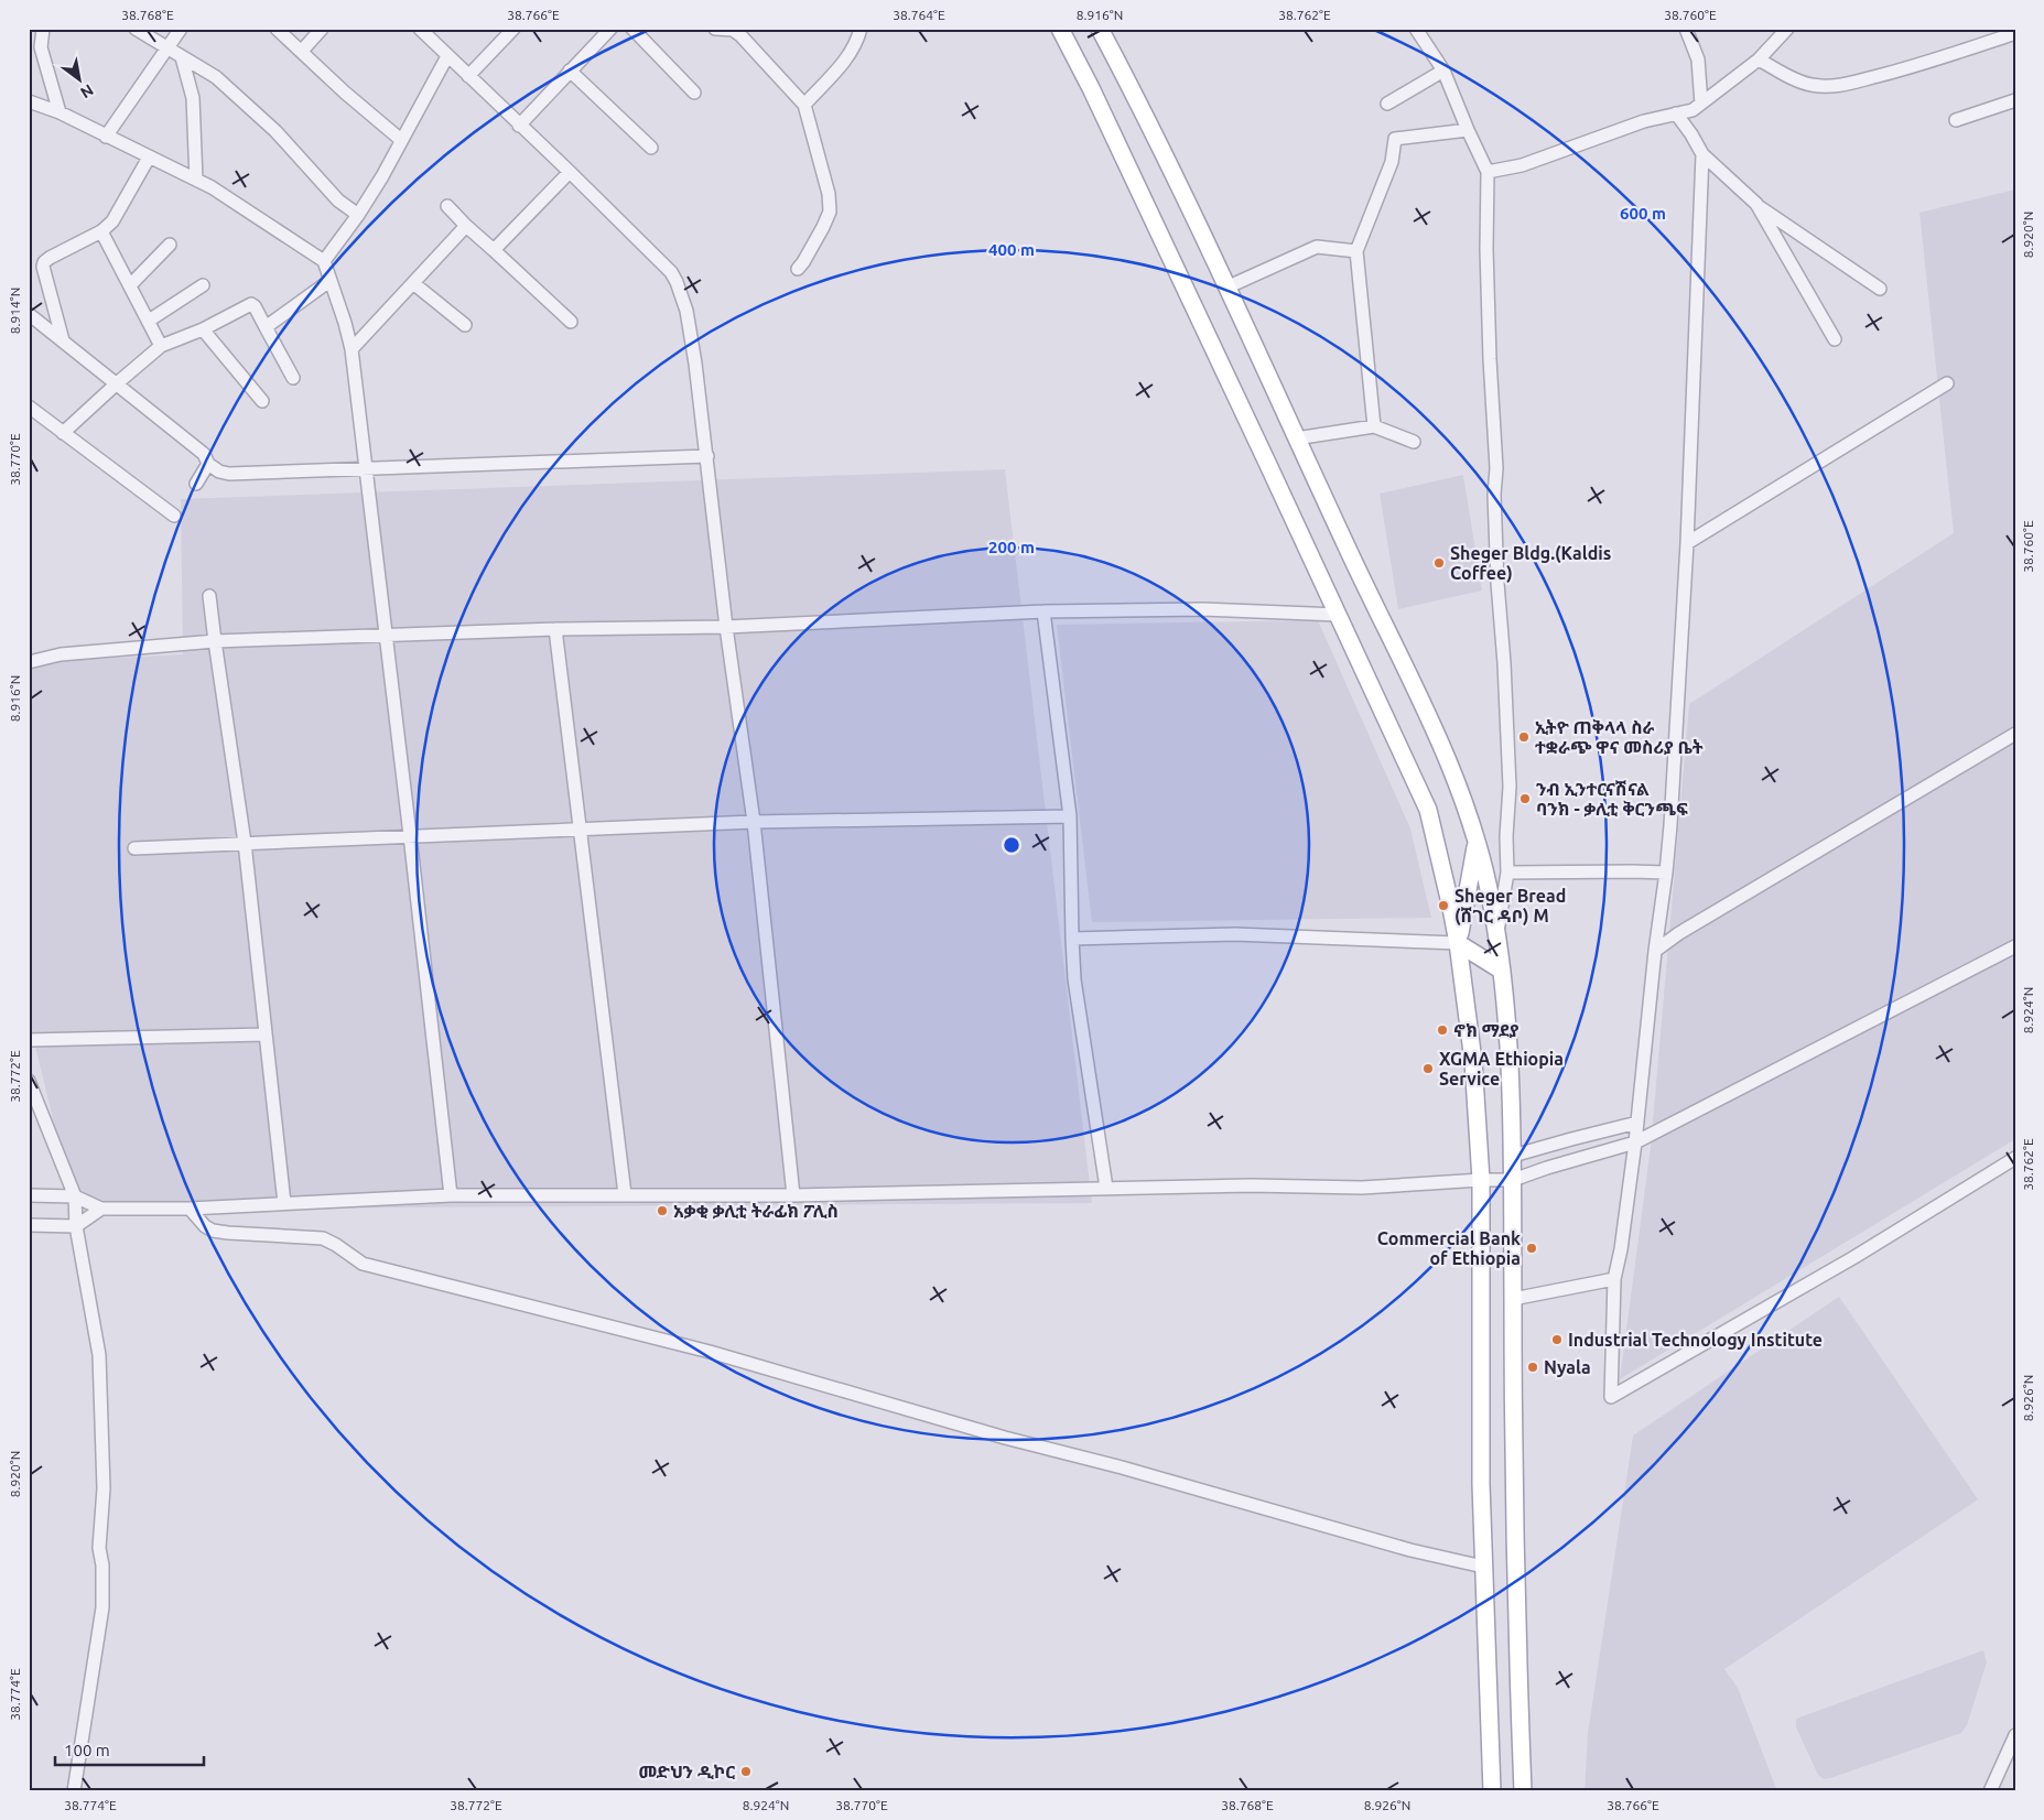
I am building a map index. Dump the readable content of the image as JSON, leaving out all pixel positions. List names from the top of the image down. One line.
{"places":["Sheger Bldg.(Kaldis Coffee)","ኢትዮ ጠቅላላ ስራ ተቋራጭ ዋና መስሪያ ቤት","ንብ ኢንተርናሽናል ባንክ - ቃሊቲ ቅርንጫፍ","Sheger Bread (ሸገር ዳቦ) M","ኖክ ማደያ","XGMA Ethiopia Service","አቃቂ ቃሊቲ ትራፊክ ፖሊስ","Commercial Bank of Ethiopia","Industrial Technology Institute","Nyala","መድህን ዲኮር"],"scale_bar":"100 m","north":"bottom right","coordinates":["38.768°E","38.766°E","38.764°E","8.916°N","38.762°E","38.760°E","8.920°N","8.914°N","38.770°E","8.924°N","38.772°E","8.926°N","38.774°E"],"rings":["600 m","400 m","200 m"]}
